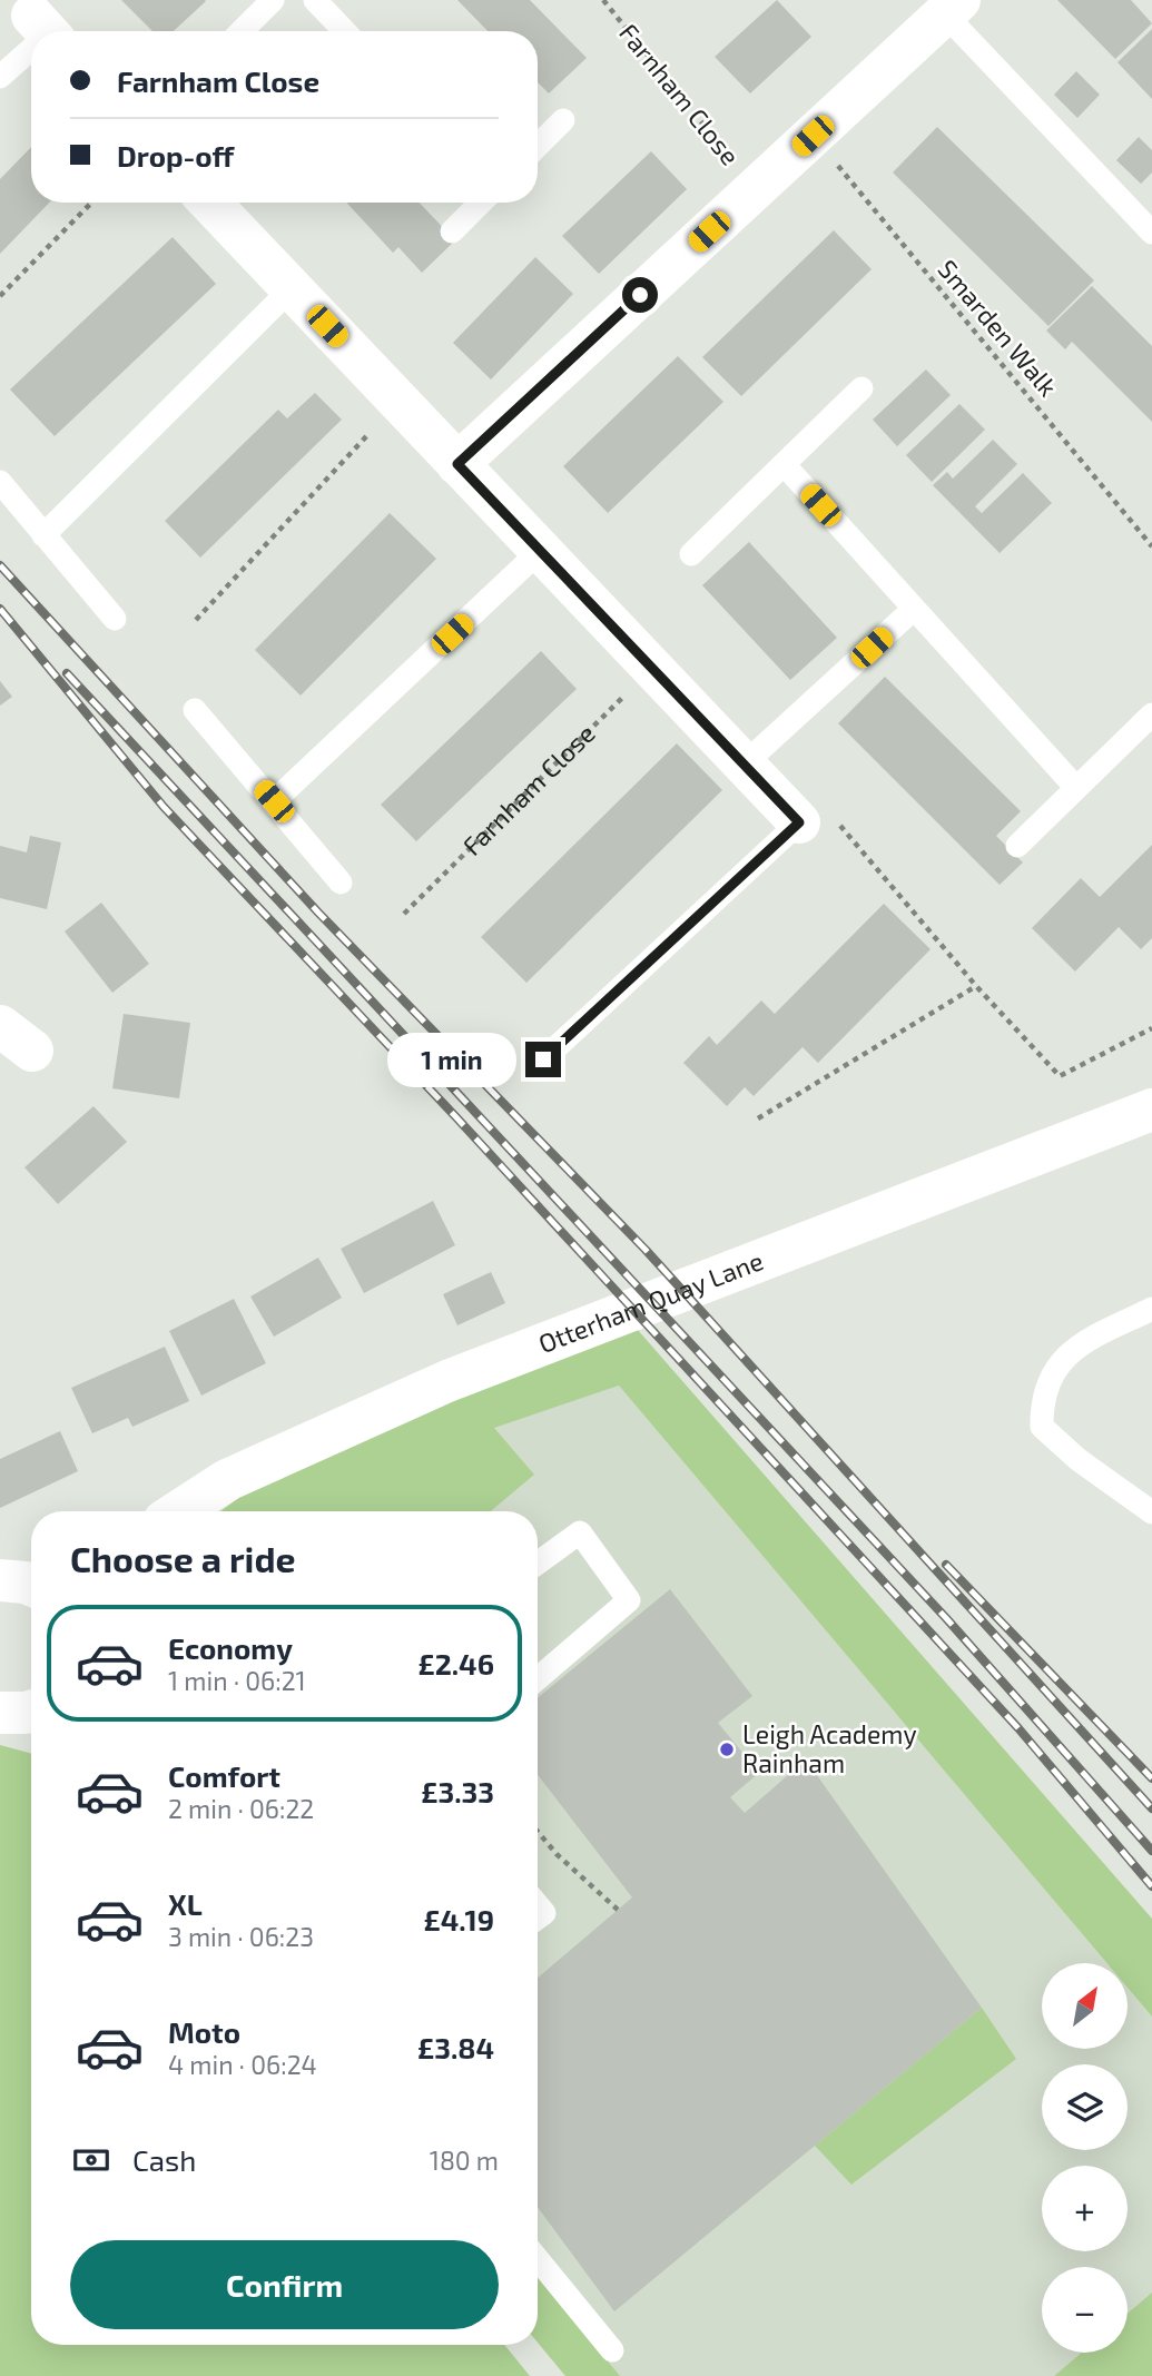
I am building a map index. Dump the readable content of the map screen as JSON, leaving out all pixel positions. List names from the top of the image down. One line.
{"streets":{"street":["Farnham Close","Otterham Quay Lane"],"path":["Smarden Walk"]},"crossings":[["Farnham Close","Smarden Walk"]],"places":["Leigh Academy Rainham"],"north":"top right","page":{"banner":["Farnham Close","Drop-off"],"bubble":"1 min","heading":"Choose a ride","list":[{"name":"Economy","note":"1 min · 06:21","value":"£2.46"},{"name":"Comfort","note":"2 min · 06:22","value":"£3.33"},{"name":"XL","note":"3 min · 06:23","value":"£4.19"},{"name":"Moto","note":"4 min · 06:24","value":"£3.84"}],"map_buttons":["+","−"],"pay":["Cash","180 m"],"buttons":"Confirm"}}
